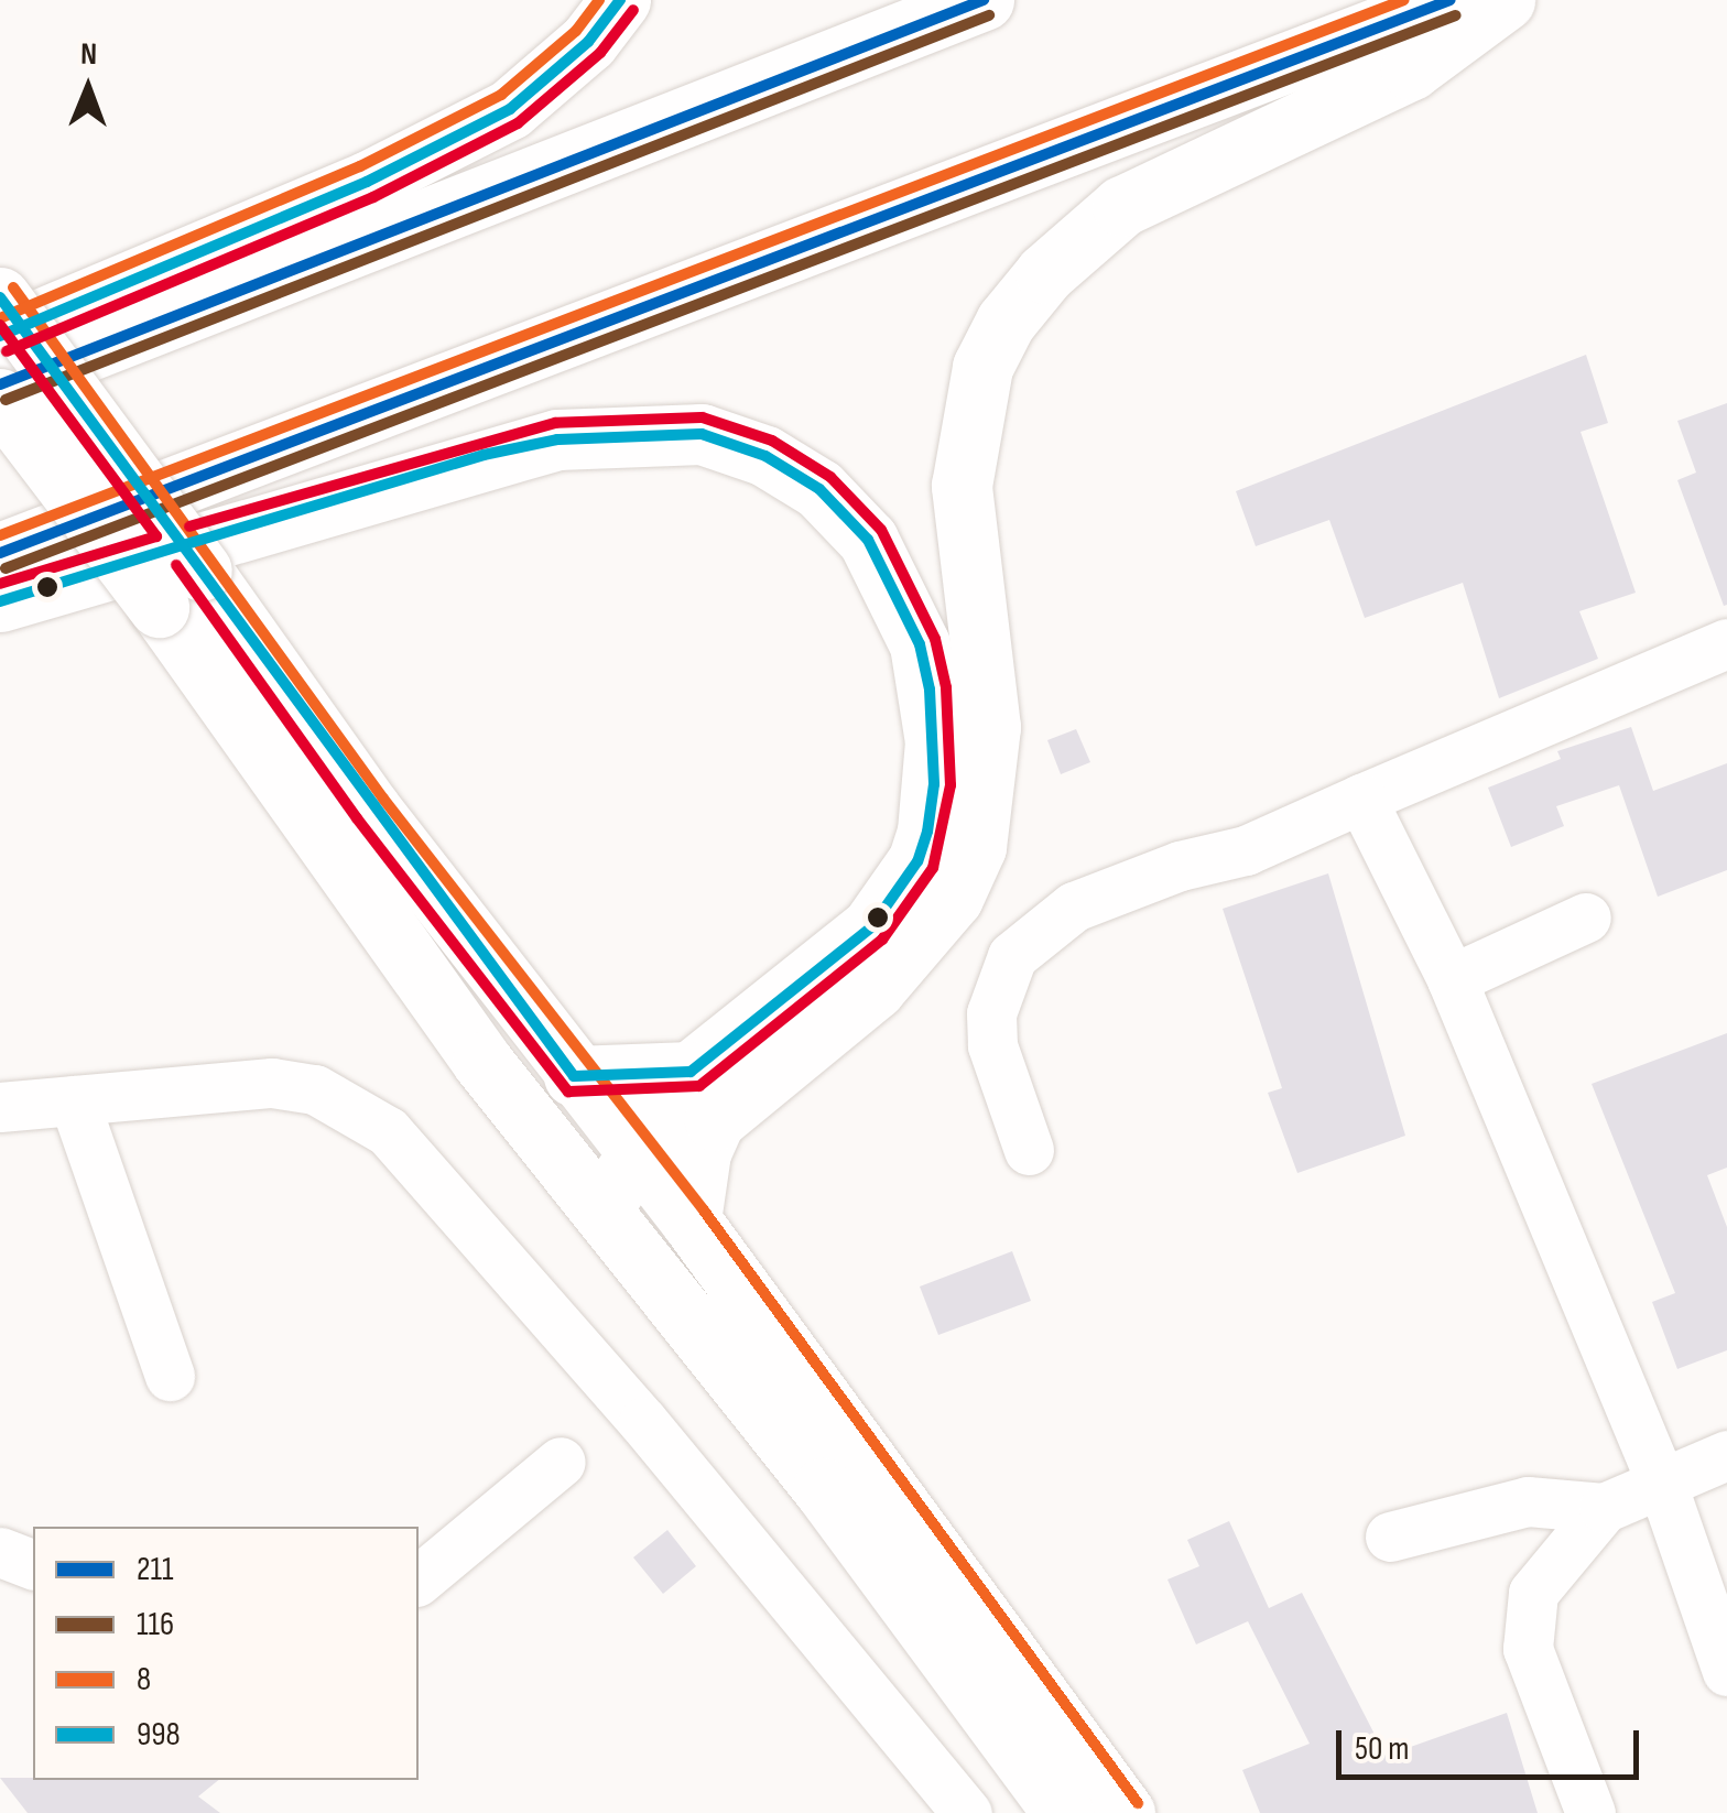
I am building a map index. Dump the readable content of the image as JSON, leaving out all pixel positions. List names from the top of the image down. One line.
{"lines":["transit line 211","transit line 8","transit line 998","transit line 116"],"legend":["211","116","8","998"],"scale_bar":"50 m","north":"top"}
